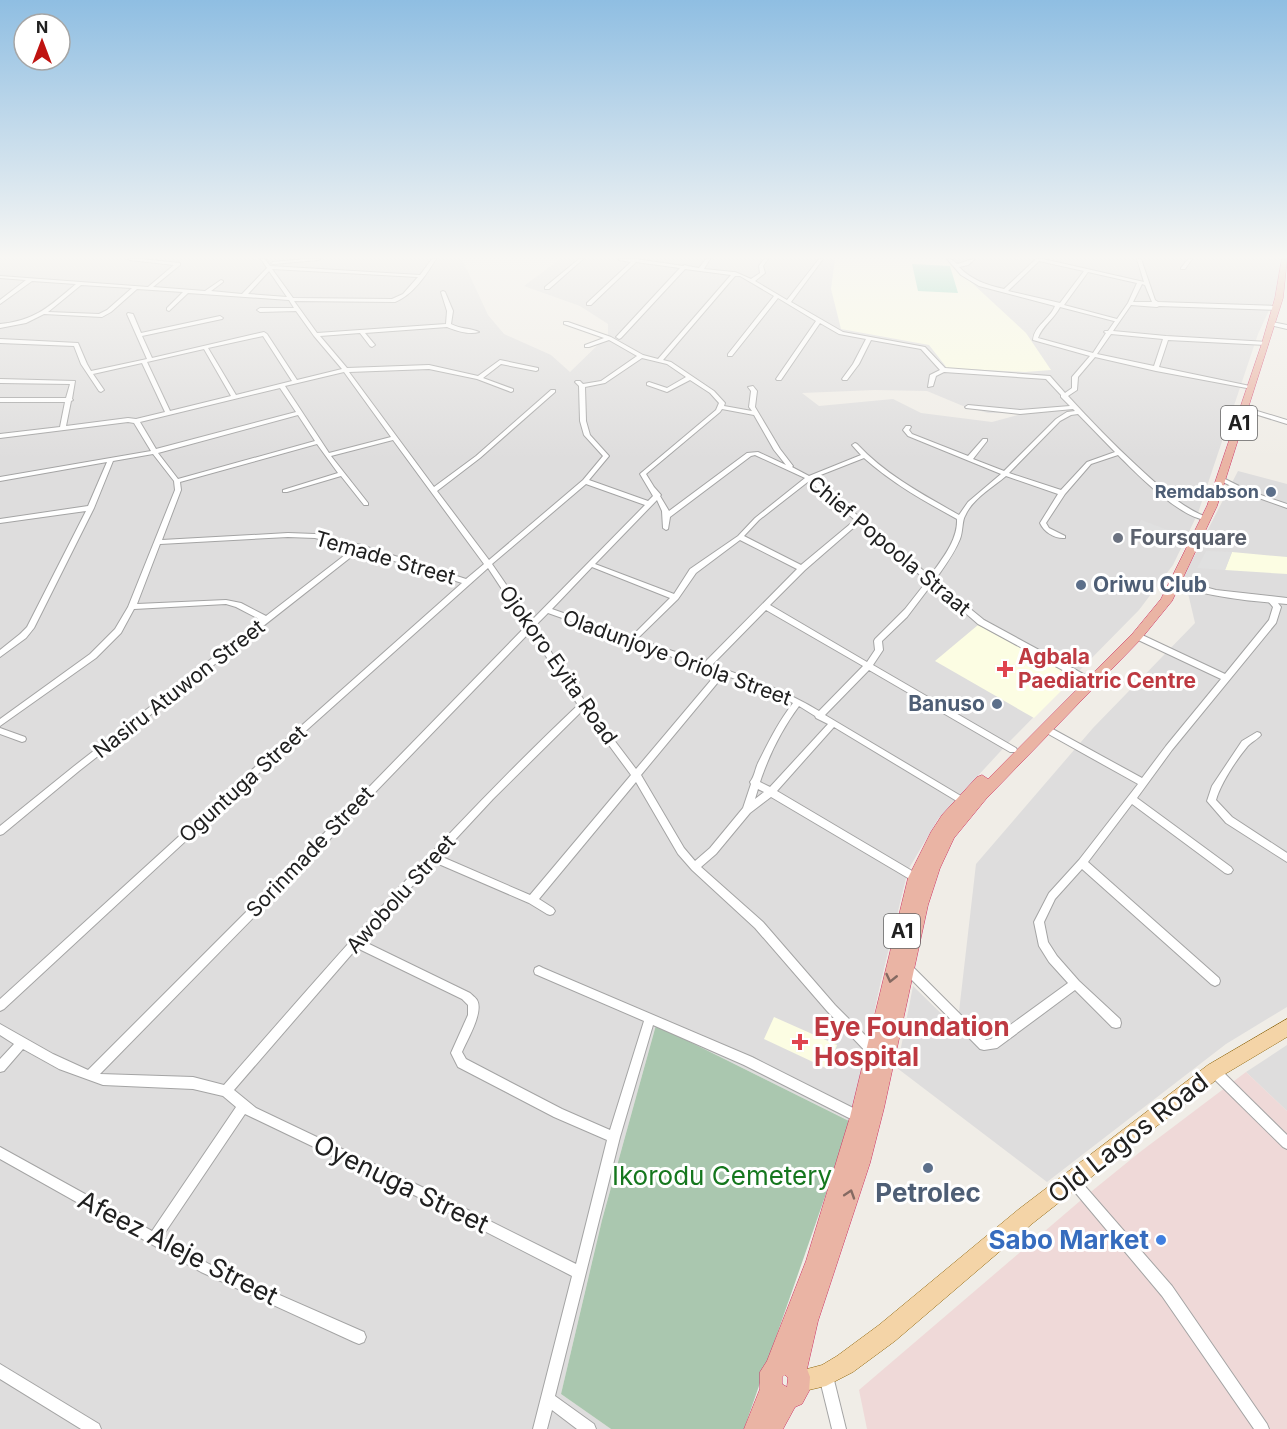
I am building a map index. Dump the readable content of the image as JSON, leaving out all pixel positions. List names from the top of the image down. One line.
{"streets":{"highway":["A1"],"main road":["Old Lagos Road"],"street":["Chief Popoola Straat","Temade Street","Oladunjoye Oriola Street","Ojokoro Eyita Road","Nasiru Atuwon Street","Oguntuga Street","Sorinmade Street","Awobolu Street","Oyenuga Street","Afeez Aleje Street"]},"crossings":[["A1","Chief Popoola Straat"],["A1","Oladunjoye Oriola Street"],["A1","Ojokoro Eyita Road"],["A1","Old Lagos Road"],["Temade Street","Nasiru Atuwon Street"],["Temade Street","Oguntuga Street"],["Oladunjoye Oriola Street","Sorinmade Street"],["Ojokoro Eyita Road","Oguntuga Street"],["Ojokoro Eyita Road","Sorinmade Street"],["Ojokoro Eyita Road","Awobolu Street"],["Awobolu Street","Oyenuga Street"]],"parks":["Ikorodu Cemetery"],"places":{"other":["Remdabson","Foursquare","Oriwu Club","Banuso","Petrolec","Sabo Market"],"health":["Agbala Paediatric Centre","Eye Foundation Hospital"]},"north":"top"}
